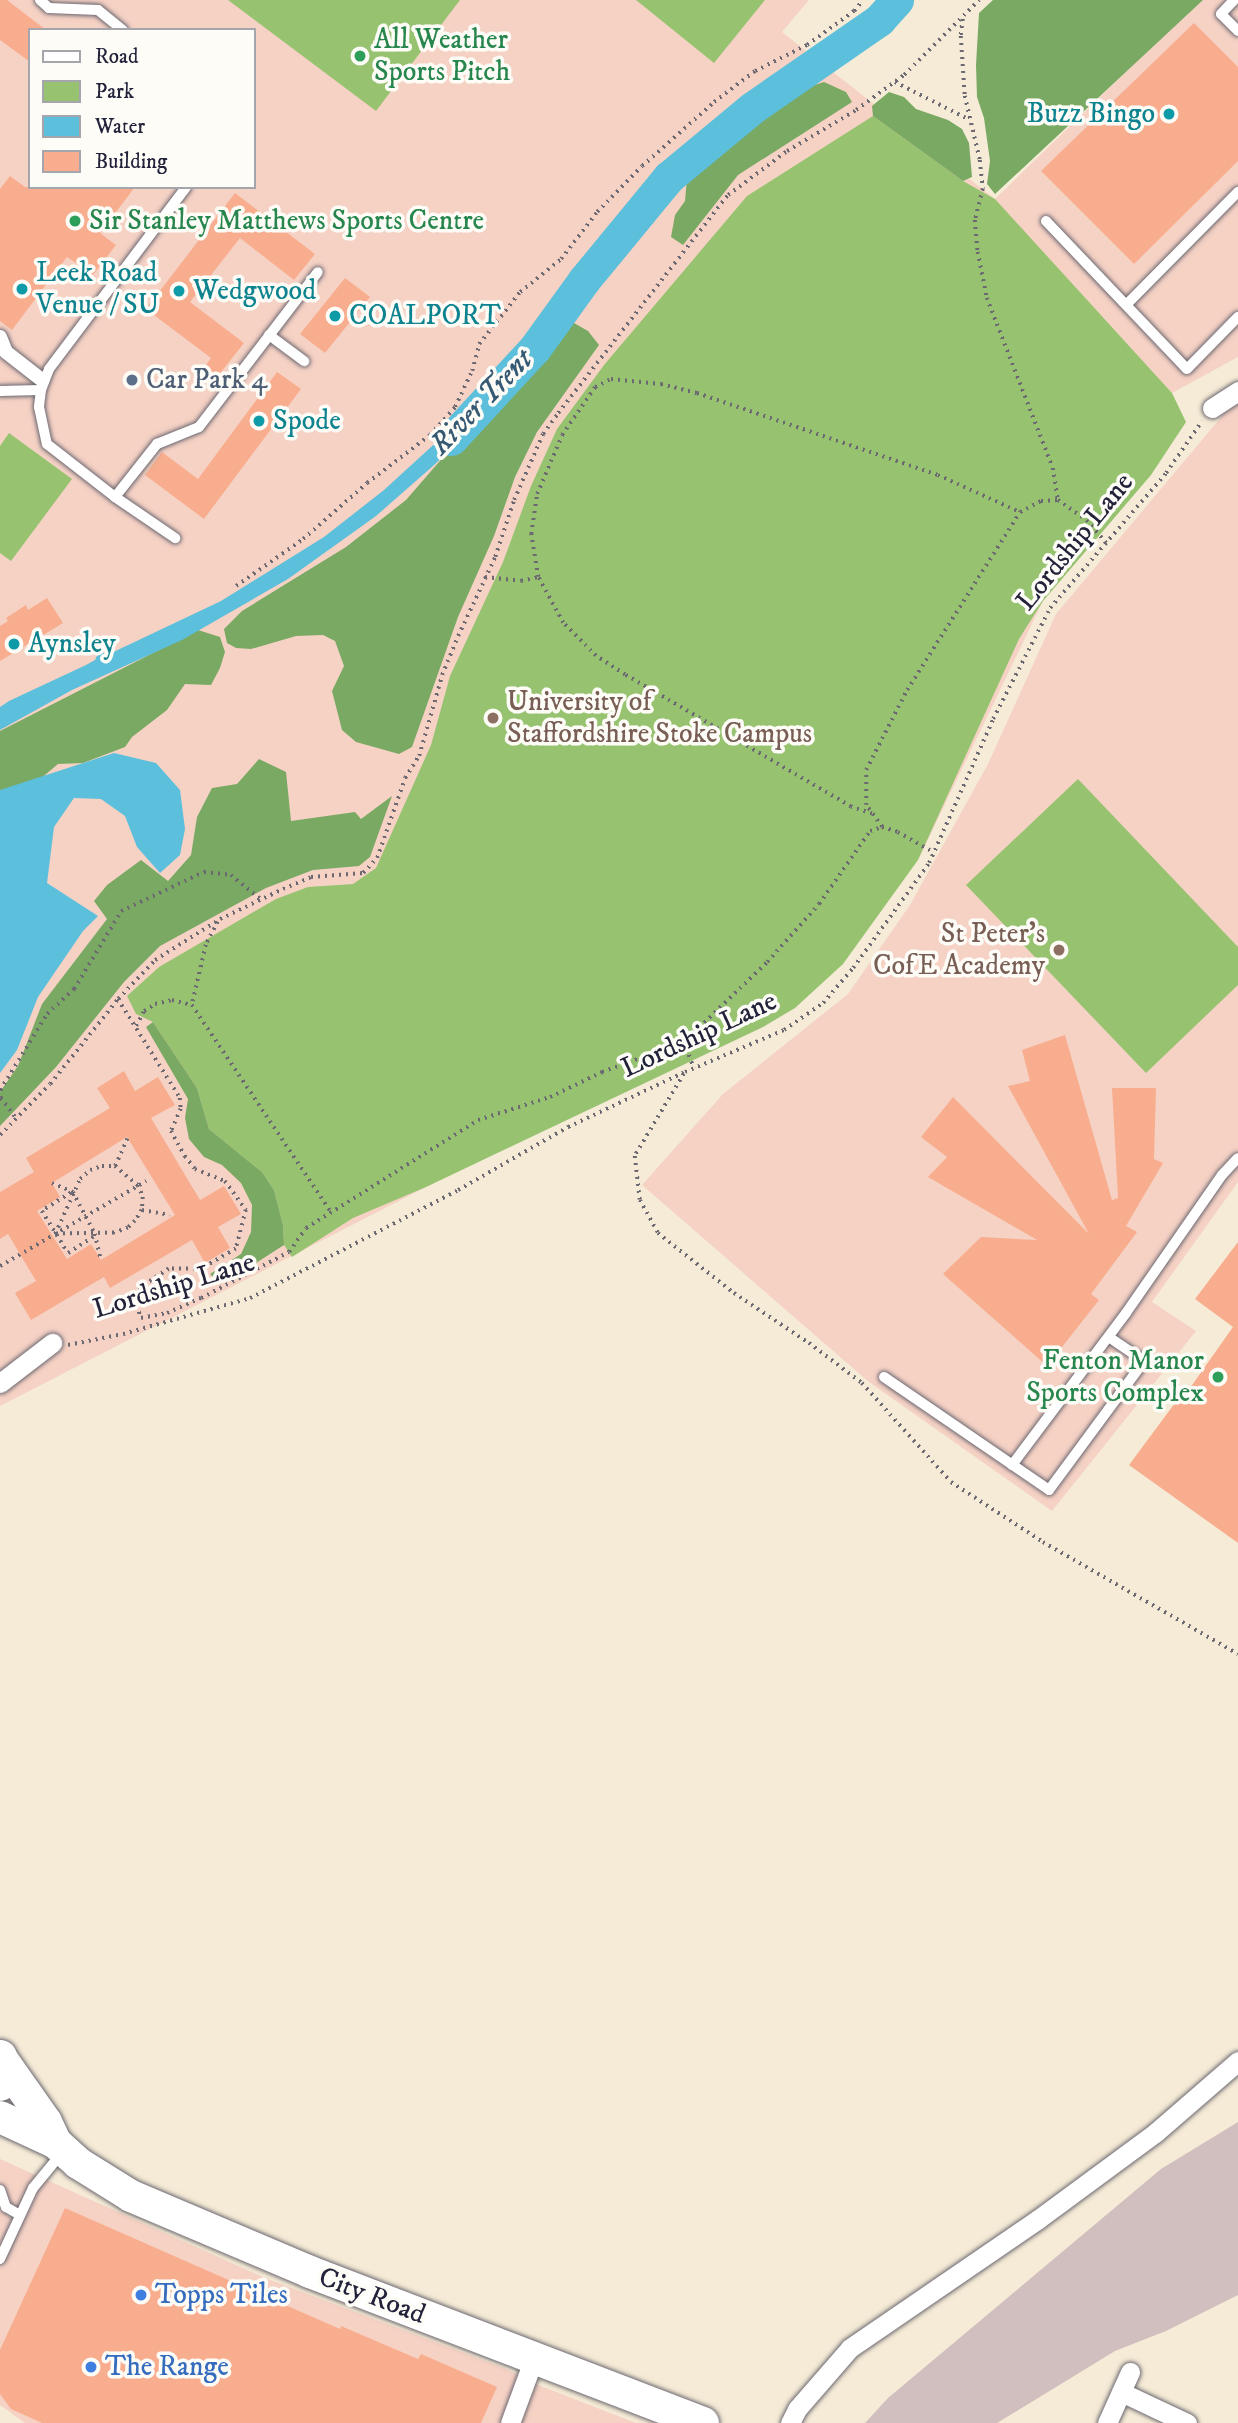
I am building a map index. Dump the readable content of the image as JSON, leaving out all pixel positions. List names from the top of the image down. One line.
{"streets":{"main road":["City Road"],"path":["Lordship Lane"]},"water":["River Trent"],"places":["All Weather Sports Pitch","Buzz Bingo","Sir Stanley Matthews Sports Centre","Leek Road Venue / SU","Wedgwood","COALPORT","Car Park 4","Spode","Aynsley","University of Staffordshire Stoke Campus","St Peter's CofE Academy","Fenton Manor Sports Complex","Topps Tiles","The Range"],"legend":["Road","Park","Water","Building"]}
